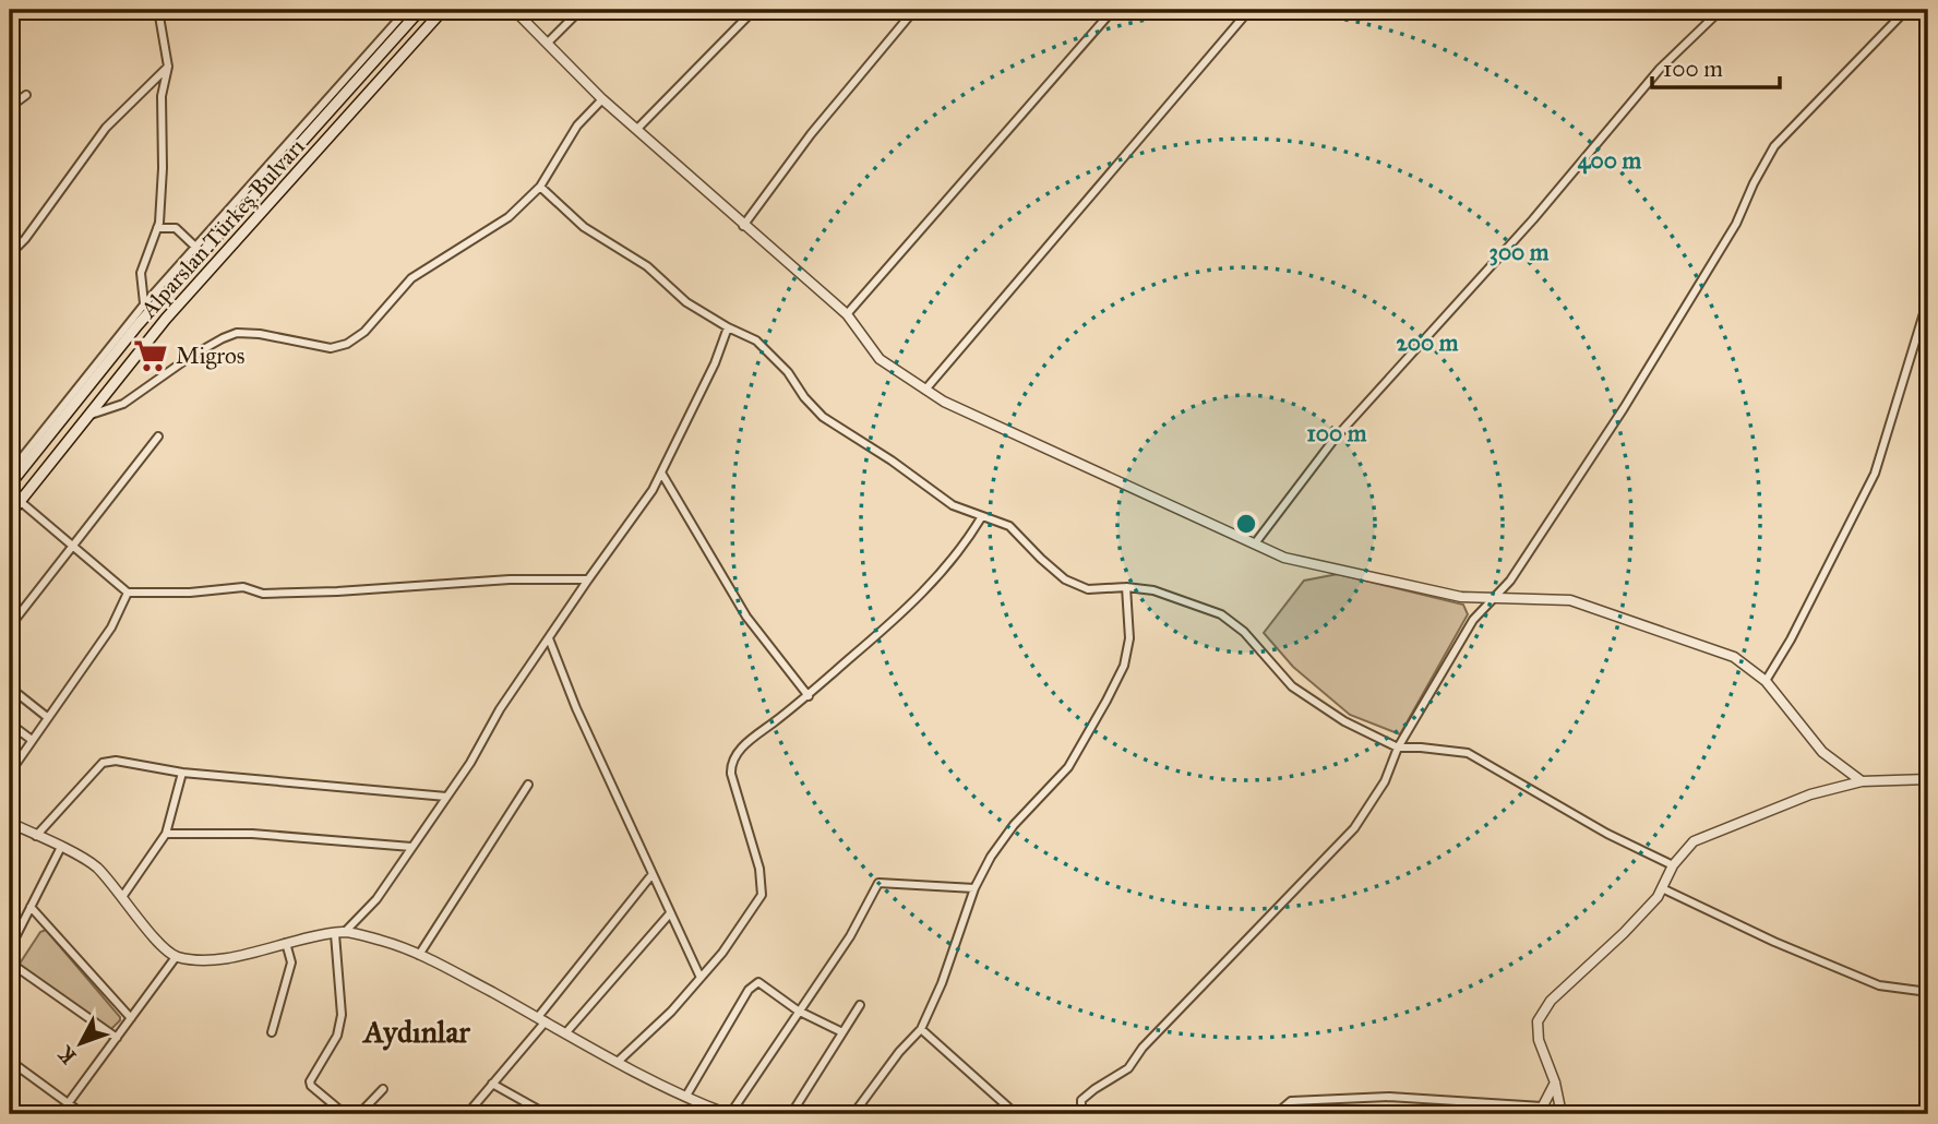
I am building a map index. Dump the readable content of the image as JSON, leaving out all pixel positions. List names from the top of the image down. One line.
{"streets":{"main road":["Alparslan Türkeş Bulvarı"]},"districts":["Aydınlar"],"places":{"supermarket":["Migros"]},"scale_bar":"100 m","north":"bottom left","rings":["400 m","300 m","200 m","100 m"]}
